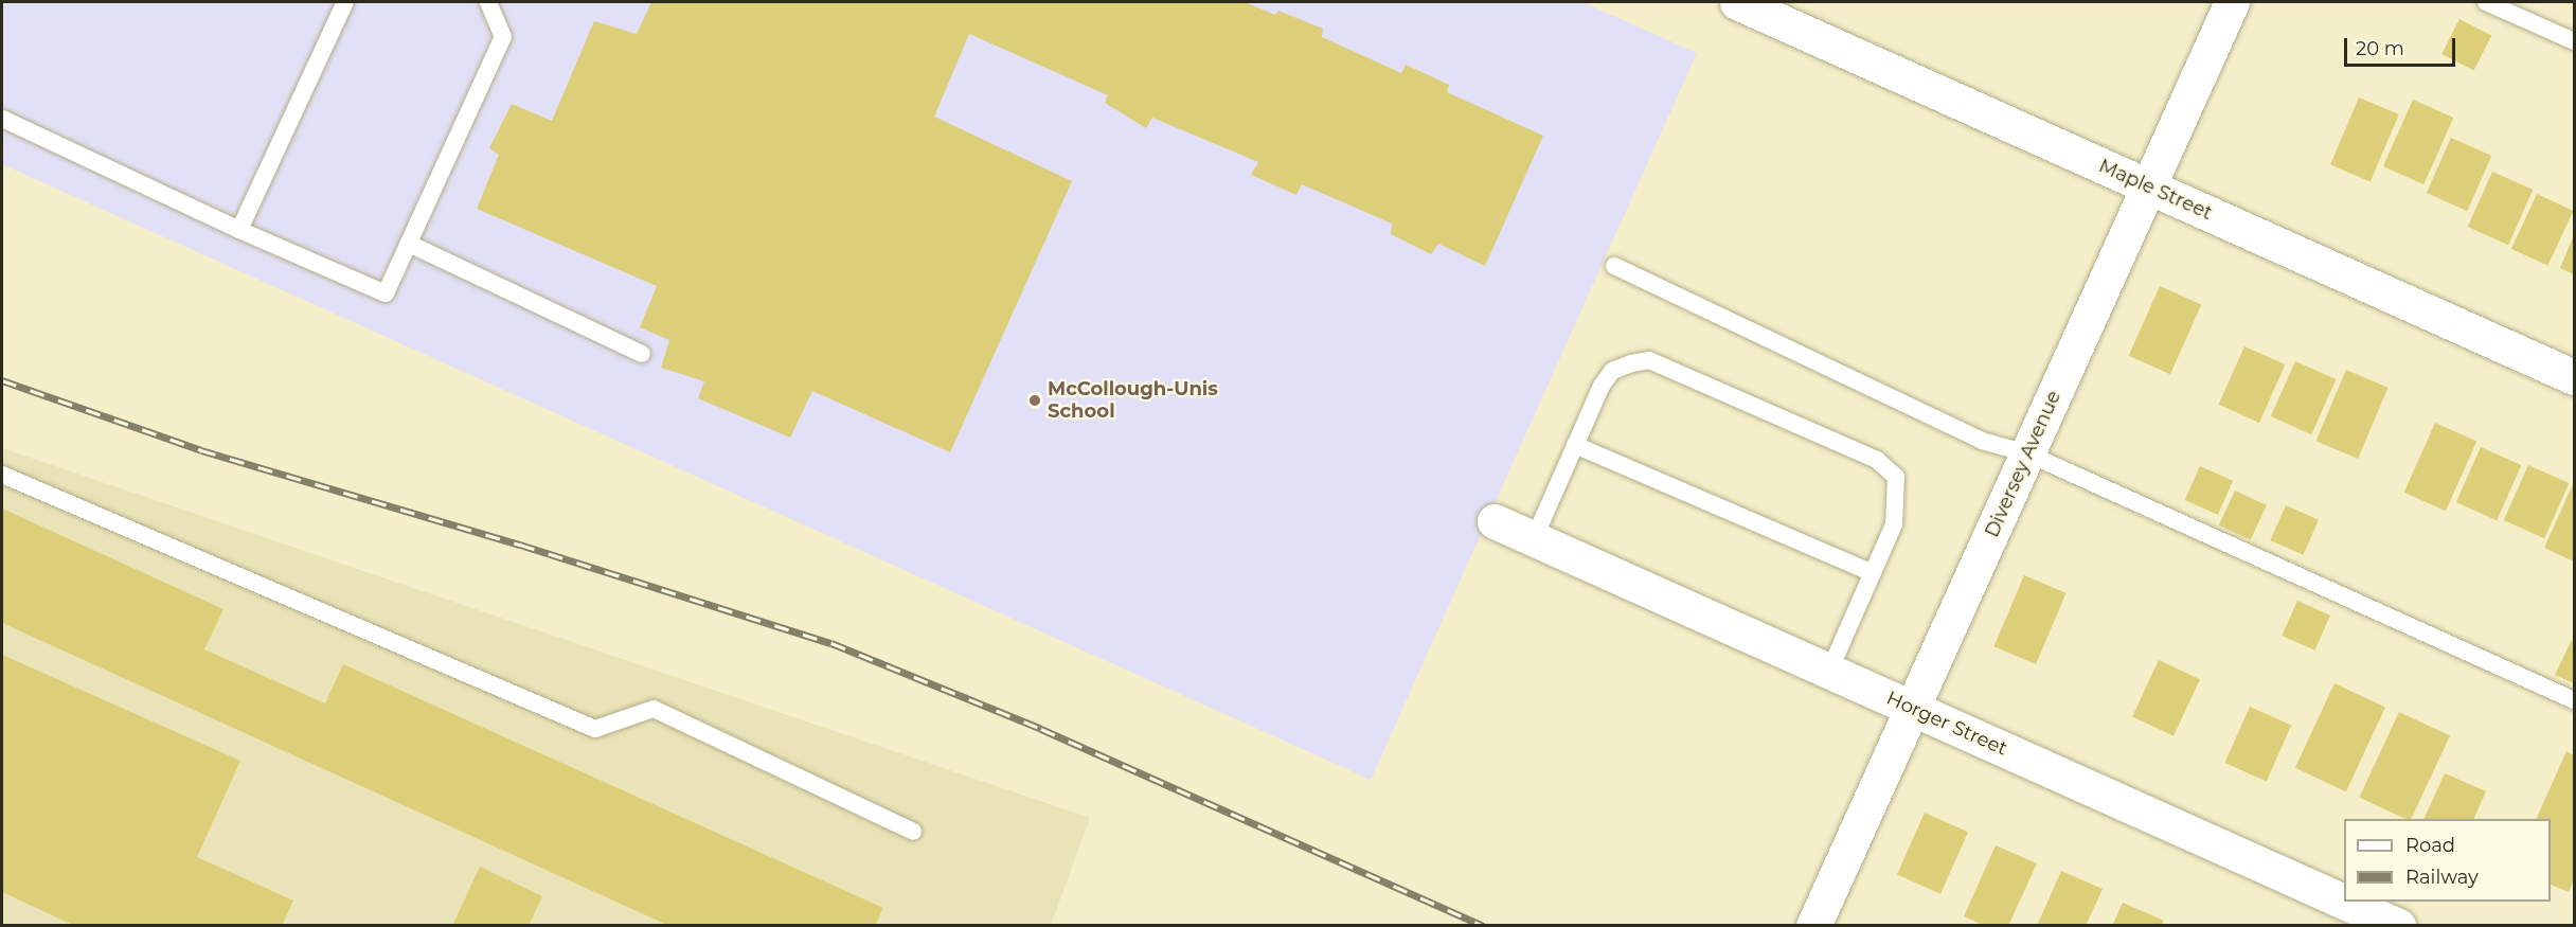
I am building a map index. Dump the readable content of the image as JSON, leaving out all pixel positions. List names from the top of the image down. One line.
{"streets":{"street":["Maple Street","Diversey Avenue","Horger Street"]},"crossings":[["Maple Street","Diversey Avenue"],["Diversey Avenue","Horger Street"]],"places":["McCollough-Unis School"],"legend":["Road","Railway"],"scale_bar":"20 m"}
